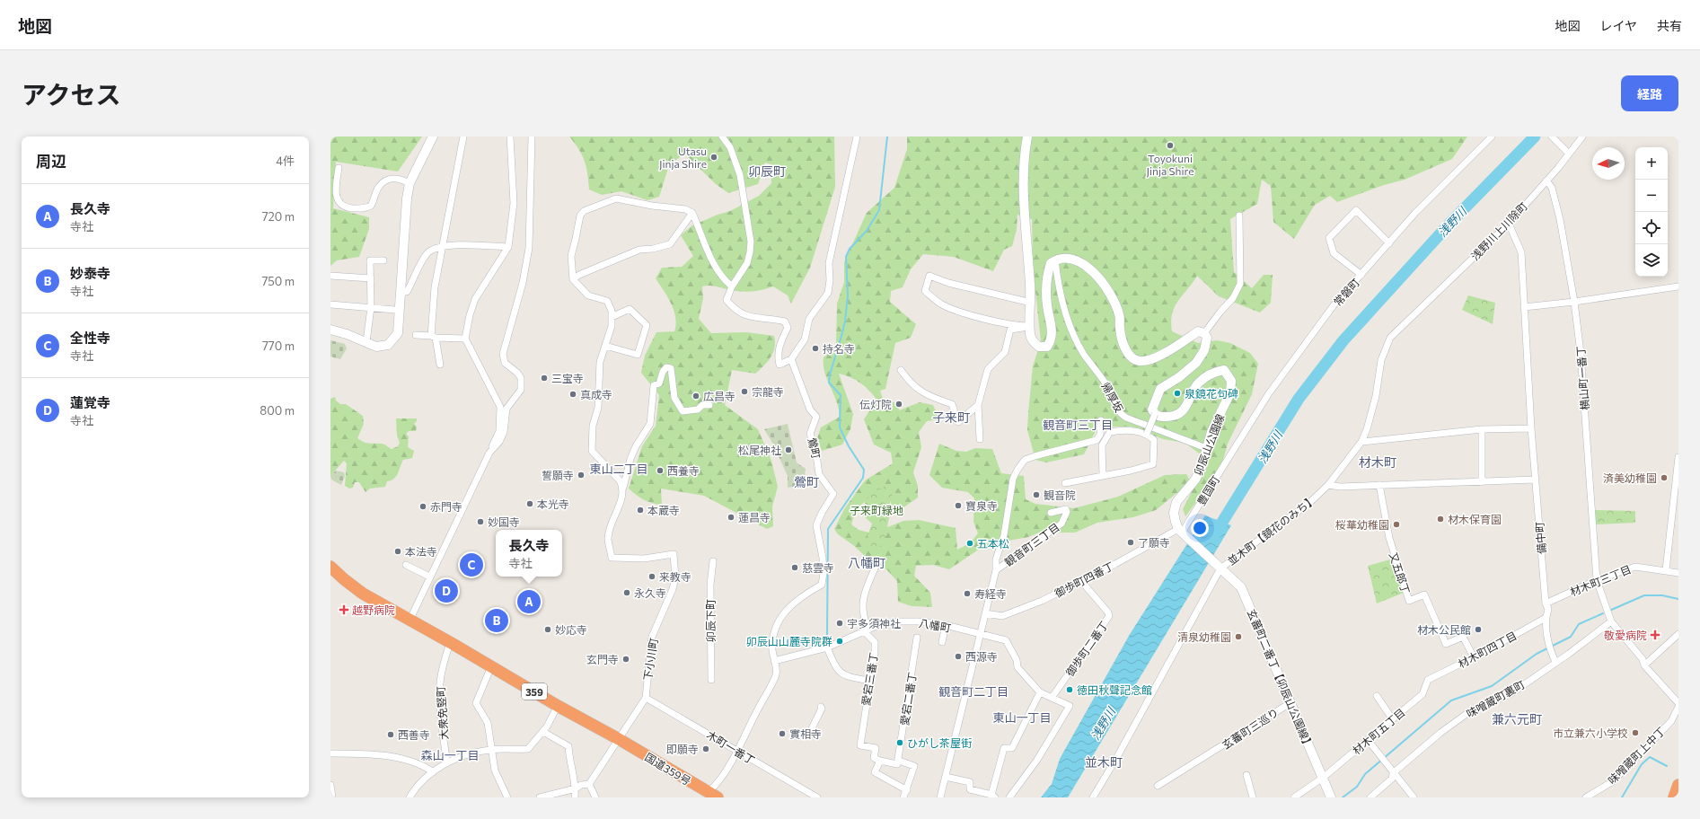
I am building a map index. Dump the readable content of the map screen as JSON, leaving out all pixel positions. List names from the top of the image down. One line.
{"streets":{"highway":["359","国道359号"],"street":["浅野川上川除町","常磐町","横山町一番丁","帰厚坂","卯辰山公園線","鶯町","豊国町","並木町【鏡花のみち】","備中町","観音町三丁目","又五郎丁","御歩町四番丁","材木町三丁目","卯辰下町","八幡町","御歩町二番丁","材木町四丁目","下小川町","愛宕三番丁","玄蕃町二番丁【卯辰山公園線】","愛宕二番丁","味噌蔵町裏町","大衆免竪町","玄蕃町三巡り","材木町五丁目","木町一番丁","味噌蔵町上中丁"]},"crossings":[["浅野川上川除町","横山町一番丁"],["浅野川上川除町","並木町【鏡花のみち】"],["浅野川上川除町","備中町"],["常磐町","豊国町"],["横山町一番丁","材木町三丁目"],["横山町一番丁","味噌蔵町裏町"],["帰厚坂","卯辰山公園線"],["卯辰山公園線","豊国町"],["卯辰山公園線","御歩町四番丁"],["卯辰山公園線","玄蕃町二番丁【卯辰山公園線】"],["鶯町","八幡町"],["豊国町","御歩町四番丁"],["豊国町","玄蕃町二番丁【卯辰山公園線】"],["並木町【鏡花のみち】","玄蕃町二番丁【卯辰山公園線】"],["備中町","材木町三丁目"],["備中町","材木町四丁目"],["備中町","味噌蔵町裏町"],["観音町三丁目","御歩町四番丁"],["観音町三丁目","八幡町"],["又五郎丁","材木町四丁目"],["御歩町四番丁","御歩町二番丁"],["御歩町四番丁","玄蕃町二番丁【卯辰山公園線】"],["八幡町","愛宕三番丁"],["材木町四丁目","材木町五丁目"],["下小川町","359"],["下小川町","木町一番丁"],["下小川町","国道359号"],["玄蕃町二番丁【卯辰山公園線】","玄蕃町三巡り"],["玄蕃町二番丁【卯辰山公園線】","材木町五丁目"],["359","大衆免竪町"],["359","国道359号"]],"districts":["卯辰町","子来町","観音町三丁目","材木町","東山二丁目","鶯町","八幡町","観音町二丁目","東山一丁目","兼六元町","森山一丁目","並木町"],"water":["浅野川"],"parks":["子来町緑地"],"places":{"other":["Toyokuni Jinja Shire","Utasu Jinja Shire","持名寺","三宝寺","宗龍寺","泉鏡花句碑","真成寺","広昌寺","伝灯院","松尾神社","西養寺","誓願寺","済美幼稚園","観音院","本光寺","寶泉寺","赤門寺","本蔵寺","蓮昌寺","材木保育園","妙国寺","桜華幼稚園","了願寺","五本松","本法寺","慈雲寺","来教寺","永久寺","寿経寺","宇多須神社","妙応寺","材木公民館","清泉幼稚園","卯辰山山麓寺院群","西源寺","玄門寺","徳田秋聲記念館","市立兼六小学校","實相寺","西善寺","ひがし茶屋街","即願寺"],"health":["越野病院","敬愛病院"]},"north":"left","page":{"header":"地図","nav":["地図","レイヤ","共有"],"title":"アクセス","buttons":"経路","heading":["周辺","4件"],"map_buttons":["+","−"],"list":[{"mark":"A","name":"長久寺","note":"寺社","value":"720 m"},{"mark":"B","name":"妙泰寺","note":"寺社","value":"750 m"},{"mark":"C","name":"全性寺","note":"寺社","value":"770 m"},{"mark":"D","name":"蓮覚寺","note":"寺社","value":"800 m"}],"popup":["長久寺","寺社"],"pins":["C","D","A","B"]}}
